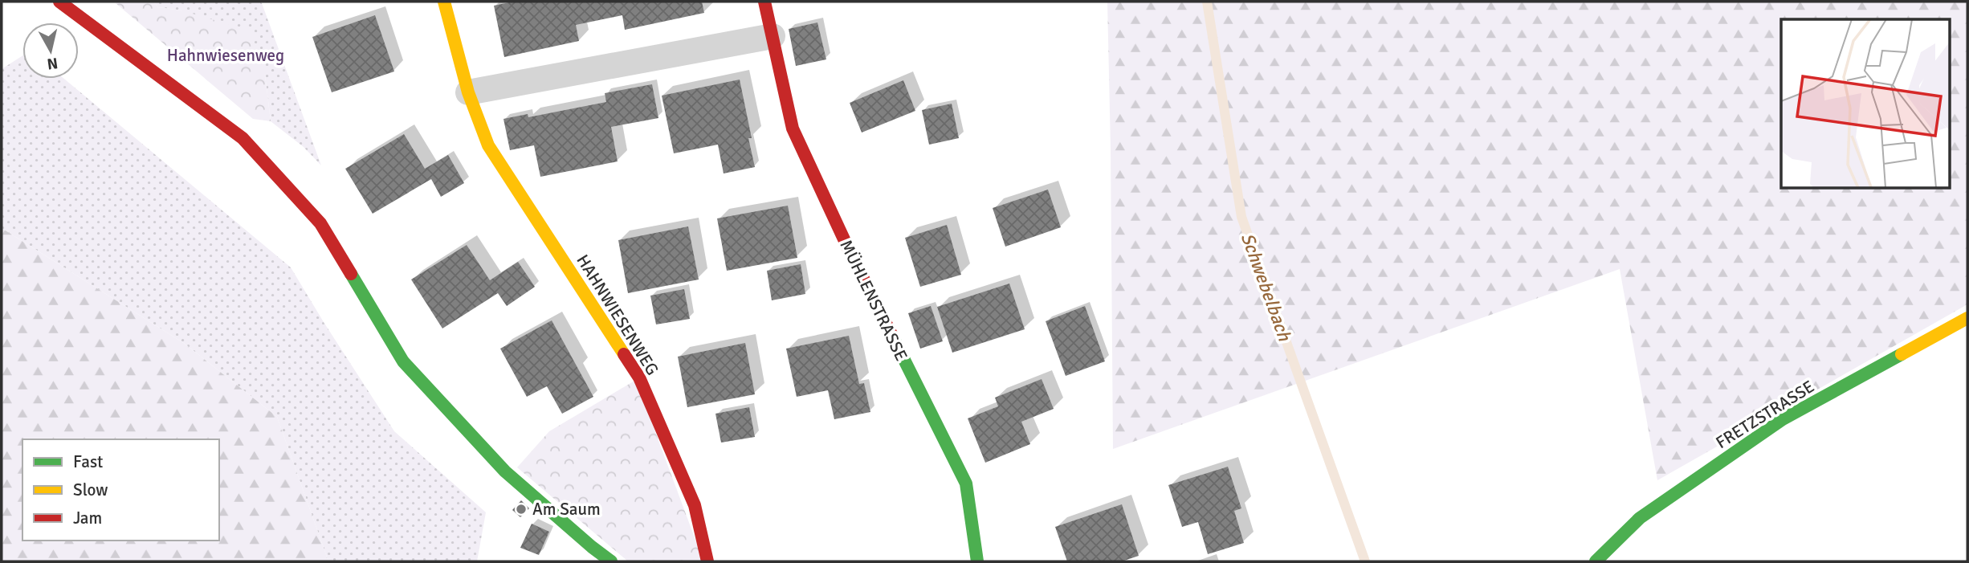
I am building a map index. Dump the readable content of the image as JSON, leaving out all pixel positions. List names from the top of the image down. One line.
{"streets":{"street":["MÜHLENSTRASSE","HAHNWIESENWEG","FRETZSTRASSE"]},"water":["Schwebelbach"],"parks":["Hahnwiesenweg"],"places":["Am Saum"],"legend":["Fast","Slow","Jam"],"north":"bottom"}
